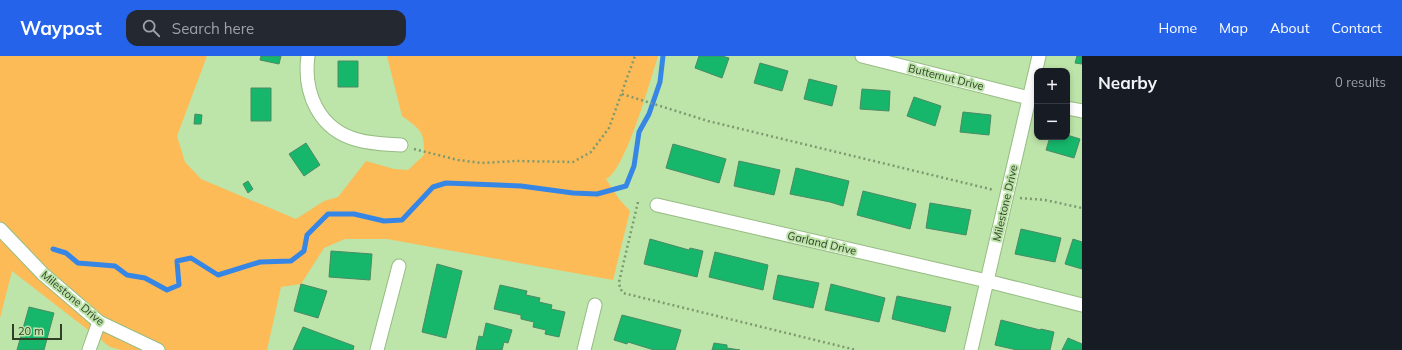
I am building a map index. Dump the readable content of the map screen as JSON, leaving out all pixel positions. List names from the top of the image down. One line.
{"streets":{"street":["Butternut Drive","Milestone Drive","Garland Drive"]},"crossings":[["Butternut Drive","Milestone Drive"],["Milestone Drive","Garland Drive"]],"scale_bar":"20 m","page":{"header":"Waypost","search":"Search here","nav":["Home","Map","About","Contact"],"heading":["Nearby","0 results"],"map_buttons":["+","−"],"scale":"20 m"}}
